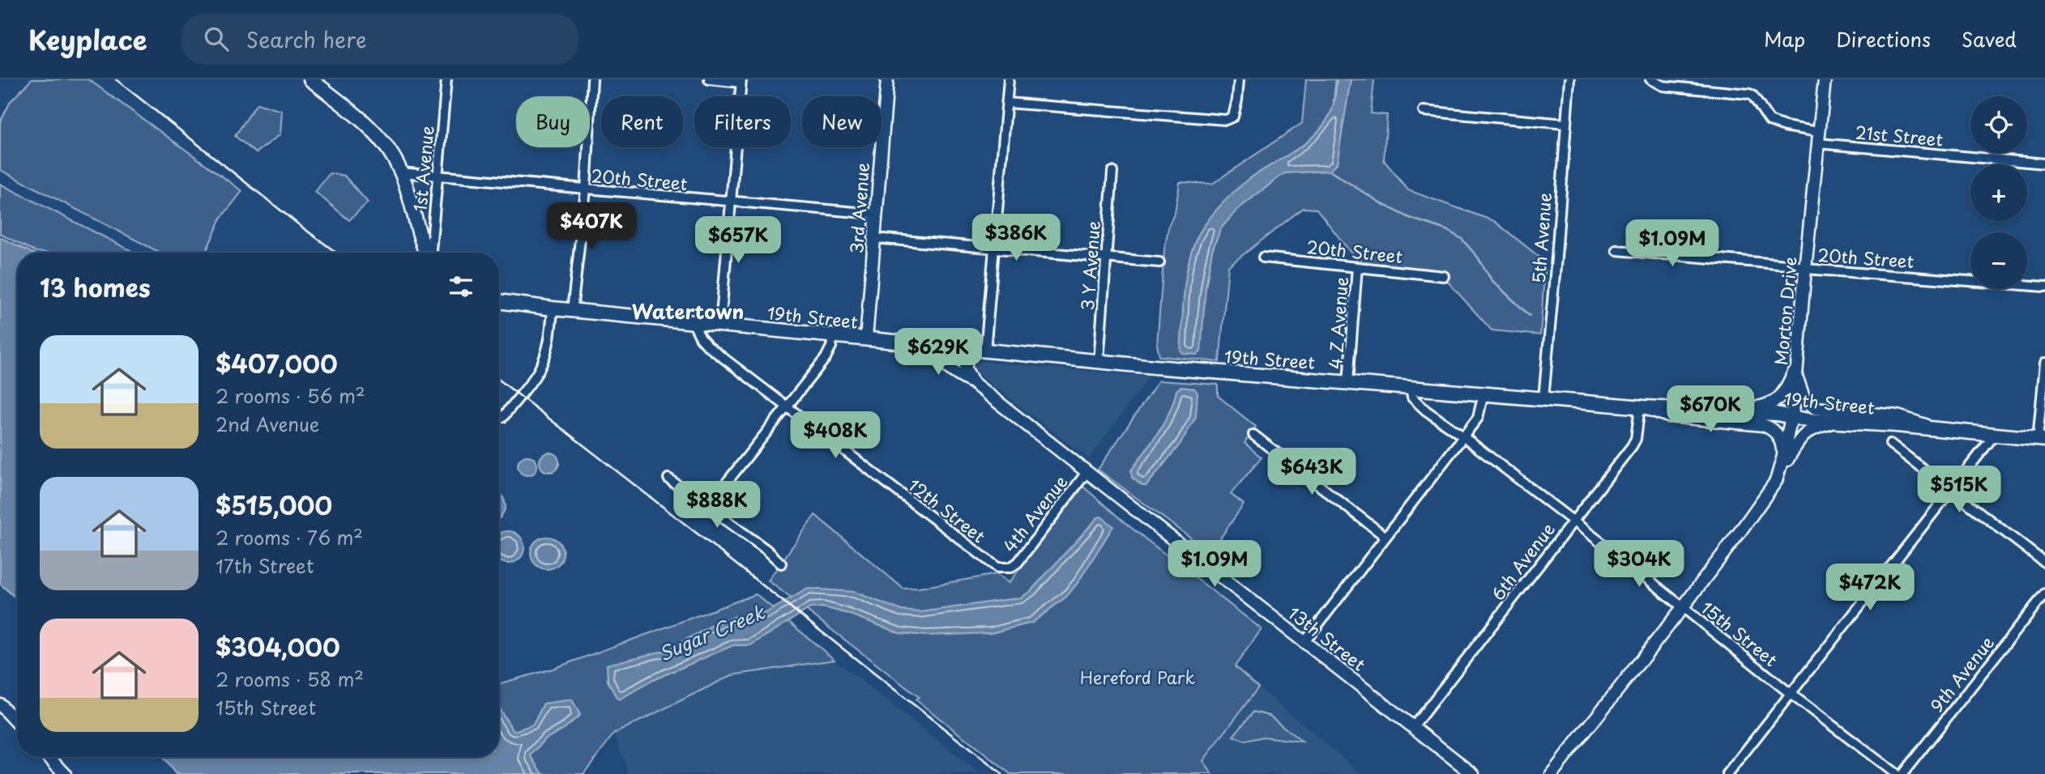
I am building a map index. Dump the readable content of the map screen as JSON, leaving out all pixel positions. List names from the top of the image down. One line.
{"streets":{"main road":["19th Street"],"street":["21st Street","1st Avenue","20th Street","3rd Avenue","5th Avenue","3 Y Avenue","Morton Drive","4 Z Avenue","12th Street","4th Avenue","6th Avenue","15th Street","13th Street","9th Avenue"]},"crossings":[["21st Street","Morton Drive"],["1st Avenue","20th Street"],["20th Street","3rd Avenue"],["20th Street","Morton Drive"],["20th Street","4 Z Avenue"],["3rd Avenue","19th Street"],["5th Avenue","19th Street"],["3 Y Avenue","19th Street"],["Morton Drive","19th Street"],["Morton Drive","15th Street"],["19th Street","4 Z Avenue"],["19th Street","12th Street"],["19th Street","6th Avenue"],["19th Street","15th Street"],["19th Street","13th Street"],["12th Street","4th Avenue"],["4th Avenue","13th Street"],["6th Avenue","15th Street"],["6th Avenue","13th Street"]],"districts":["Watertown"],"water":["Sugar Creek"],"parks":["Hereford Park"],"page":{"header":"Keyplace","search":"Search here","nav":["Map","Directions","Saved"],"map_buttons":["+","−"],"chip":["Buy","Rent","Filters","New"],"price":["$407K","$386K","$657K","$1.09M","$629K","$670K","$408K","$643K","$515K","$888K","$1.09M","$304K","$472K"],"heading":"13 homes","list":[{"name":"$407,000","note":"2 rooms · 56 m² · 2nd Avenue"},{"name":"$515,000","note":"2 rooms · 76 m² · 17th Street"},{"name":"$304,000","note":"2 rooms · 58 m² · 15th Street"}]}}
